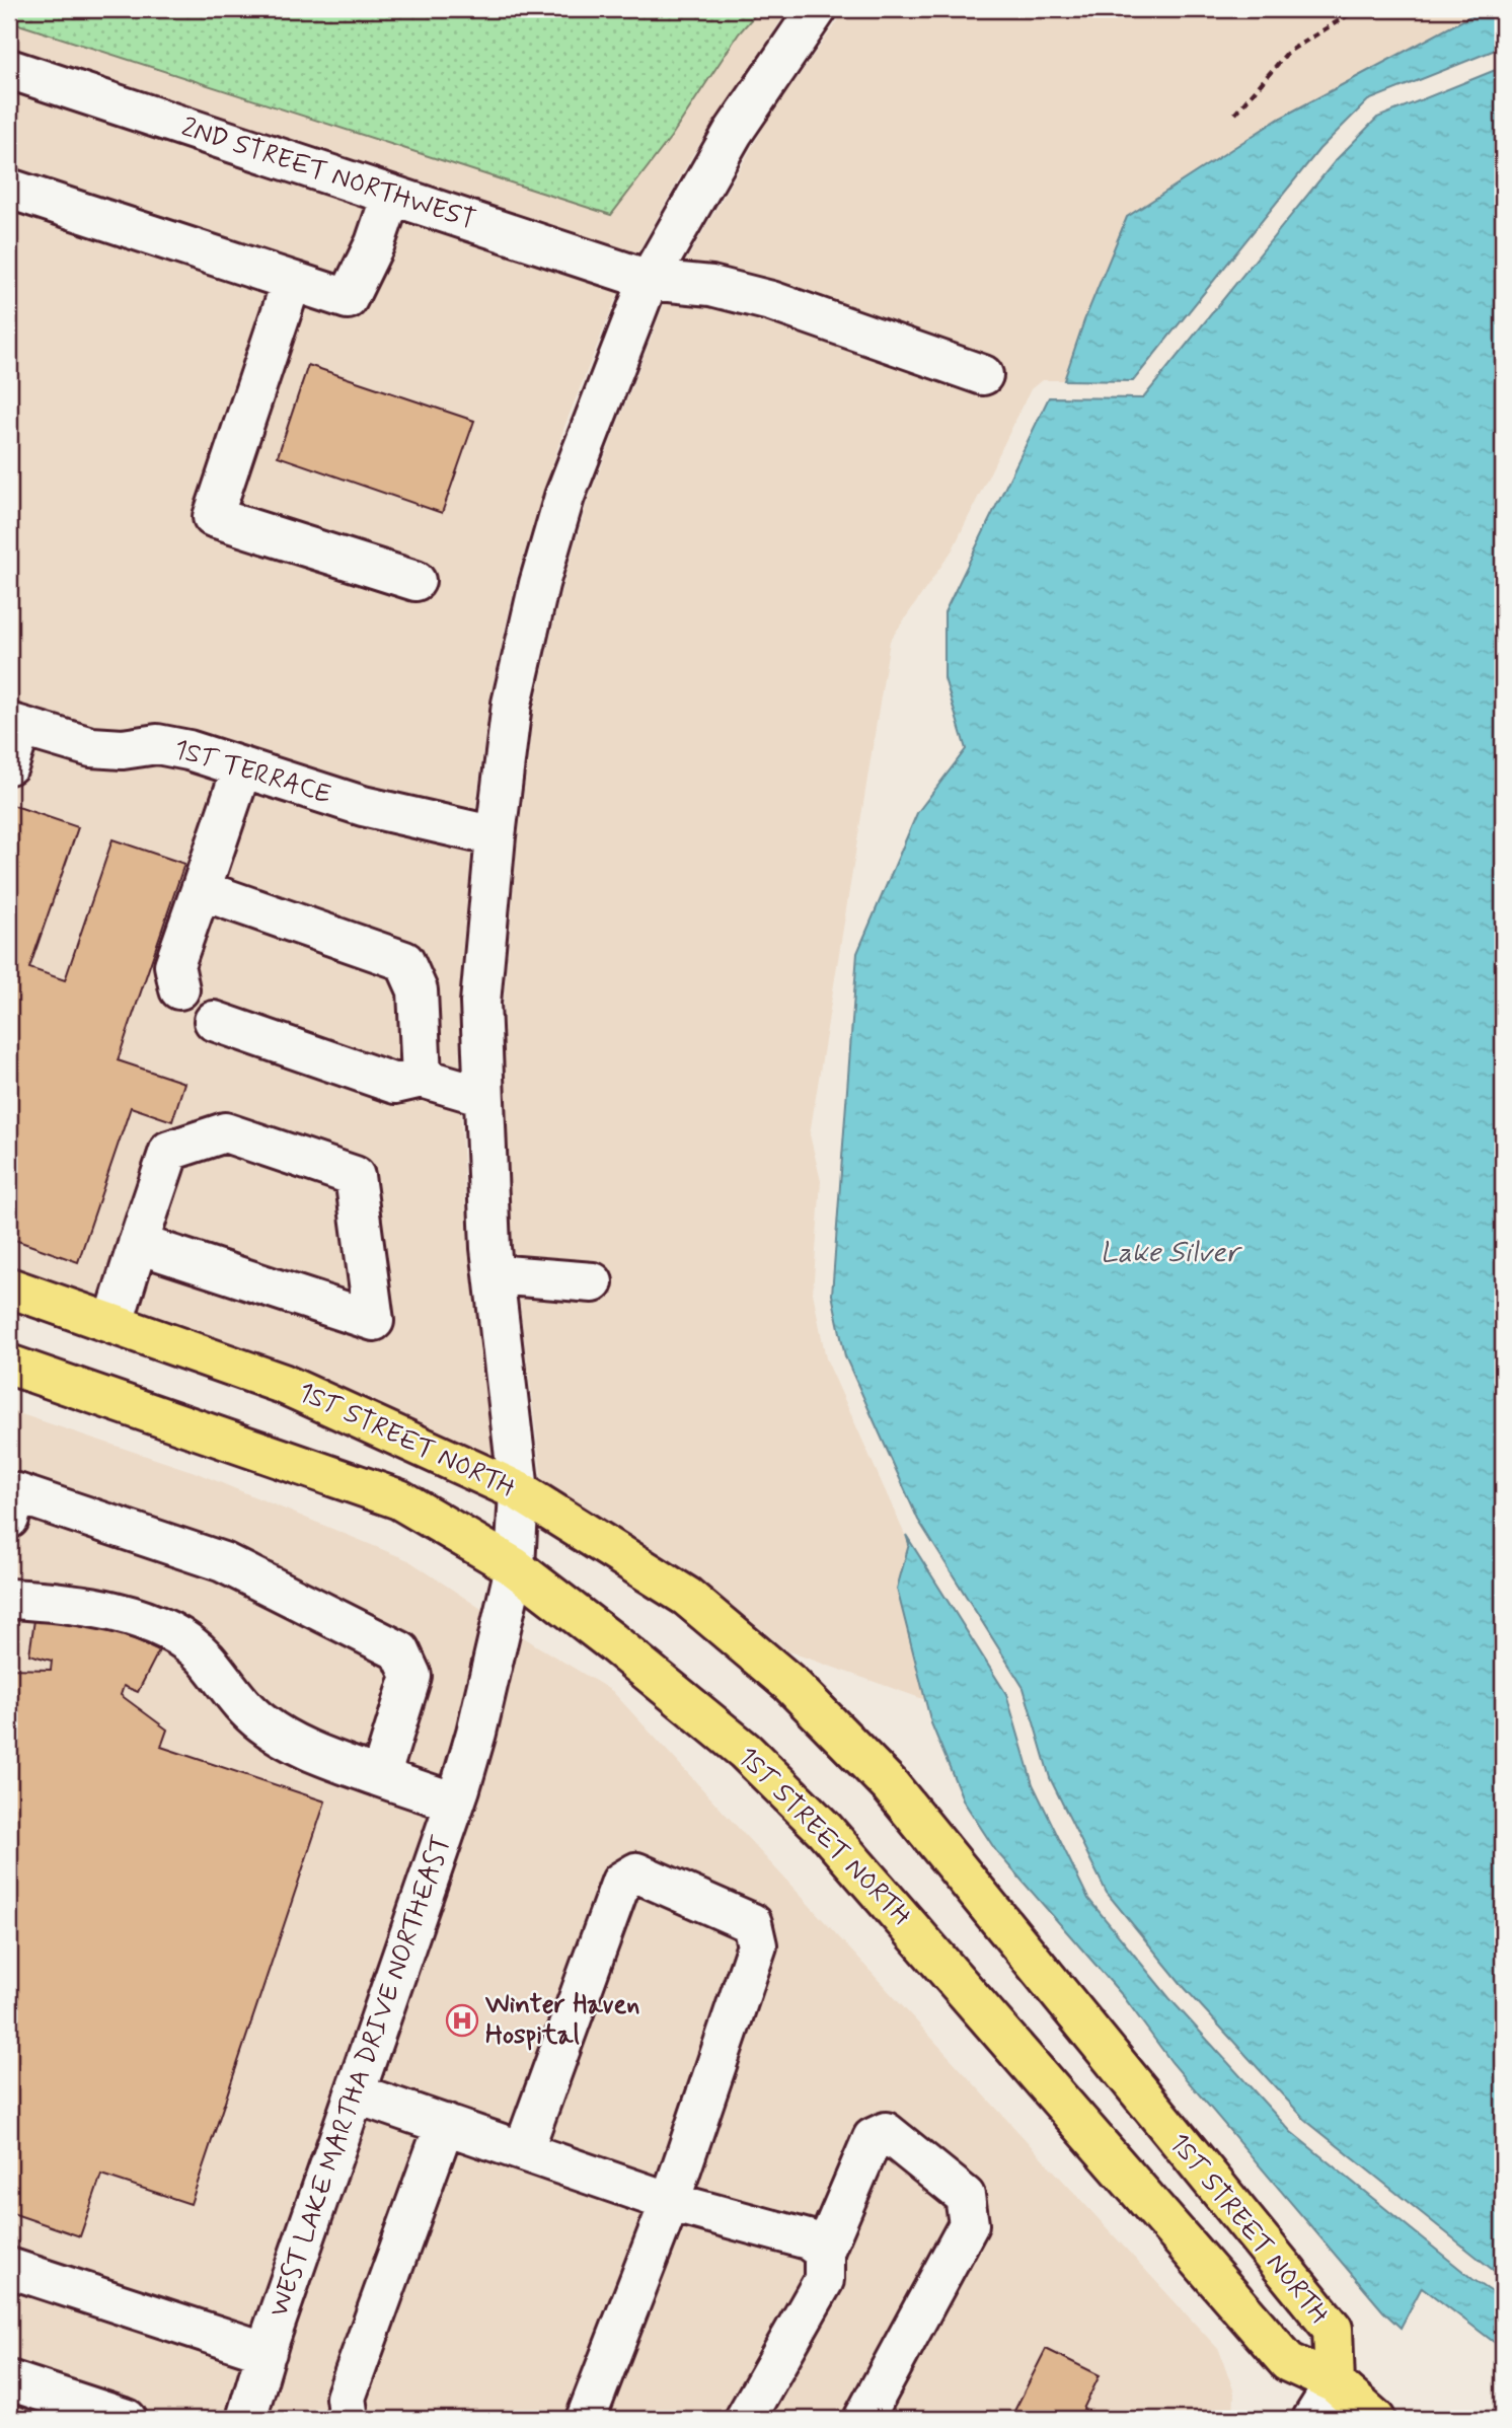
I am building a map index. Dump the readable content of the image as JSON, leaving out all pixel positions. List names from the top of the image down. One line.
{"streets":{"main road":["1ST STREET NORTH"],"street":["2ND STREET NORTHWEST","1ST TERRACE","WEST LAKE MARTHA DRIVE NORTHEAST"]},"crossings":[["2ND STREET NORTHWEST","WEST LAKE MARTHA DRIVE NORTHEAST"],["1ST TERRACE","WEST LAKE MARTHA DRIVE NORTHEAST"],["1ST STREET NORTH","WEST LAKE MARTHA DRIVE NORTHEAST"]],"water":["Lake Silver"],"places":{"hospital":["Winter Haven Hospital"]}}
